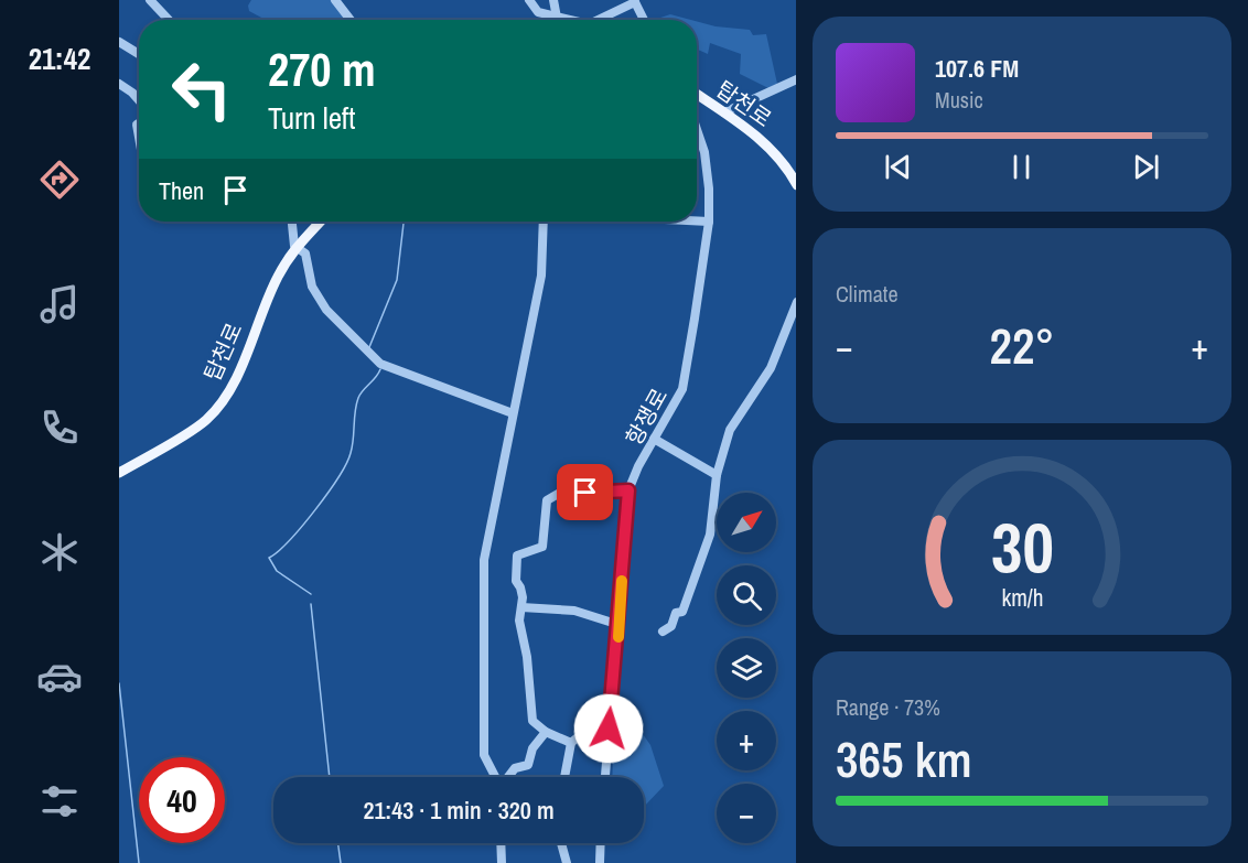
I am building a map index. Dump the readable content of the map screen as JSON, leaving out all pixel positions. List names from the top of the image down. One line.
{"streets":{"main road":["탑천로"],"street":["항쟁로"]},"north":"top right","page":{"tabs":"21:42","turn":["270 m","Turn left"],"song":["107.6 FM","Music"],"then":"Then","tile":["Climate",["Range · 73%","365 km"]],"heat":["−","22°","+"],"map_buttons":["+","−"],"limit":"40","trip":"21:43 · 1 min · 320 m","gauge":["30","km/h"]}}
